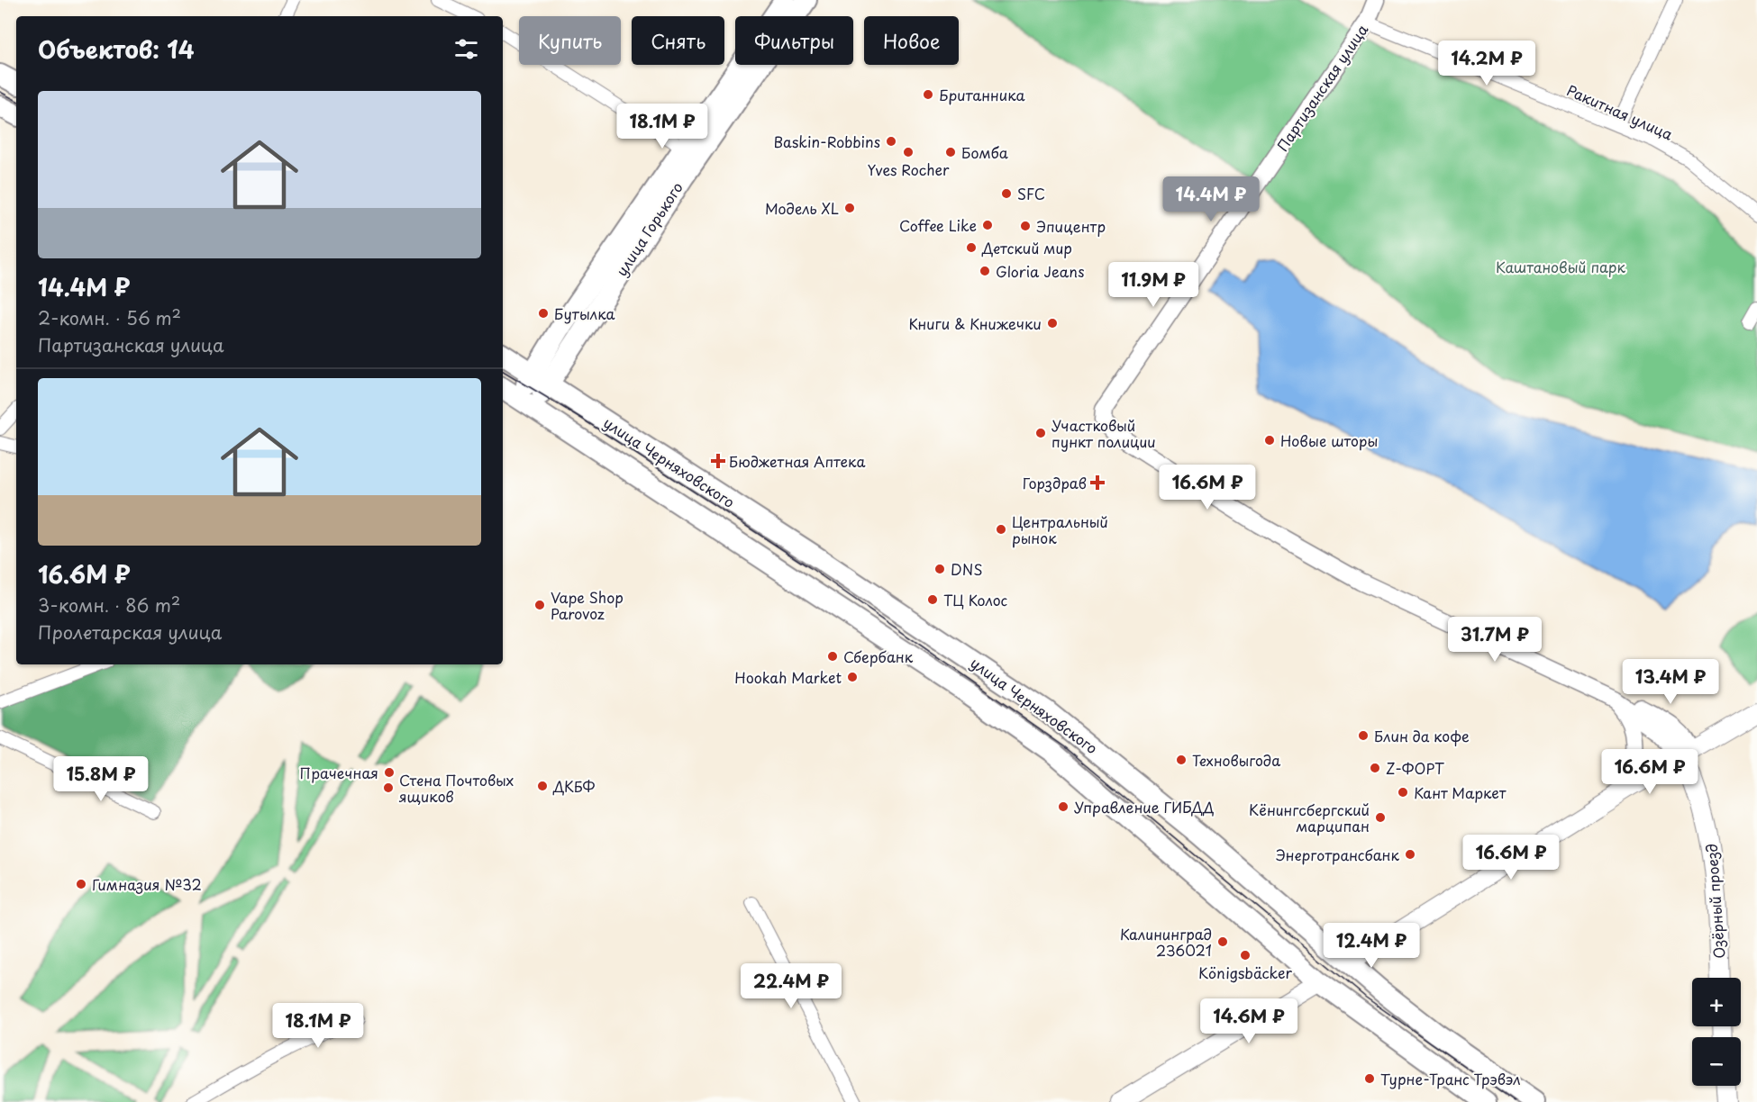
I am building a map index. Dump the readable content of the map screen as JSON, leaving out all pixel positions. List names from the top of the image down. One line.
{"streets":{"main road":["улица Горького","улица Черняховского","Озёрный проезд"],"street":["Партизанская улица","Ракитная улица"]},"crossings":[["Партизанская улица","Ракитная улица"],["улица Горького","улица Черняховского"]],"parks":["Каштановый парк"],"places":{"other":["Британника","Baskin-Robbins","Yves Rocher","Бомба","SFC","Модель XL","Coffee Like","Эпицентр","Детский мир","Gloria Jeans","Бутылка","Книги & Книжечки","Участковый пункт полиции","Новые шторы","Центральный рынок","DNS","ТЦ Колос","Vape Shop Parovoz","Сбербанк","Hookah Market","Блин да кофе","Техновыгода","Z-ФОРТ","Прачечная","ДКБФ","Стена Почтовых ящиков","Кант Маркет","Управление ГИБДД","Кёнингсбергский марципан","Энерготрансбанк","Гимназия №32","Калининград 236021","Königsbäcker","Турне-Транс Трэвэл"],"health":["Бюджетная Аптека","Горздрав"]},"page":{"chip":["Купить","Снять","Фильтры","Новое"],"heading":"Объектов: 14","price":["14.2M ₽","18.1M ₽","14.4M ₽","11.9M ₽","16.6M ₽","31.7M ₽","13.4M ₽","16.6M ₽","15.8M ₽","16.6M ₽","12.4M ₽","22.4M ₽","14.6M ₽","18.1M ₽"],"list":[{"name":"14.4M ₽","note":"2-комн. · 56 m² · Партизанская улица"},{"name":"16.6M ₽","note":"3-комн. · 86 m² · Пролетарская улица"}],"map_buttons":["+","−"]}}
